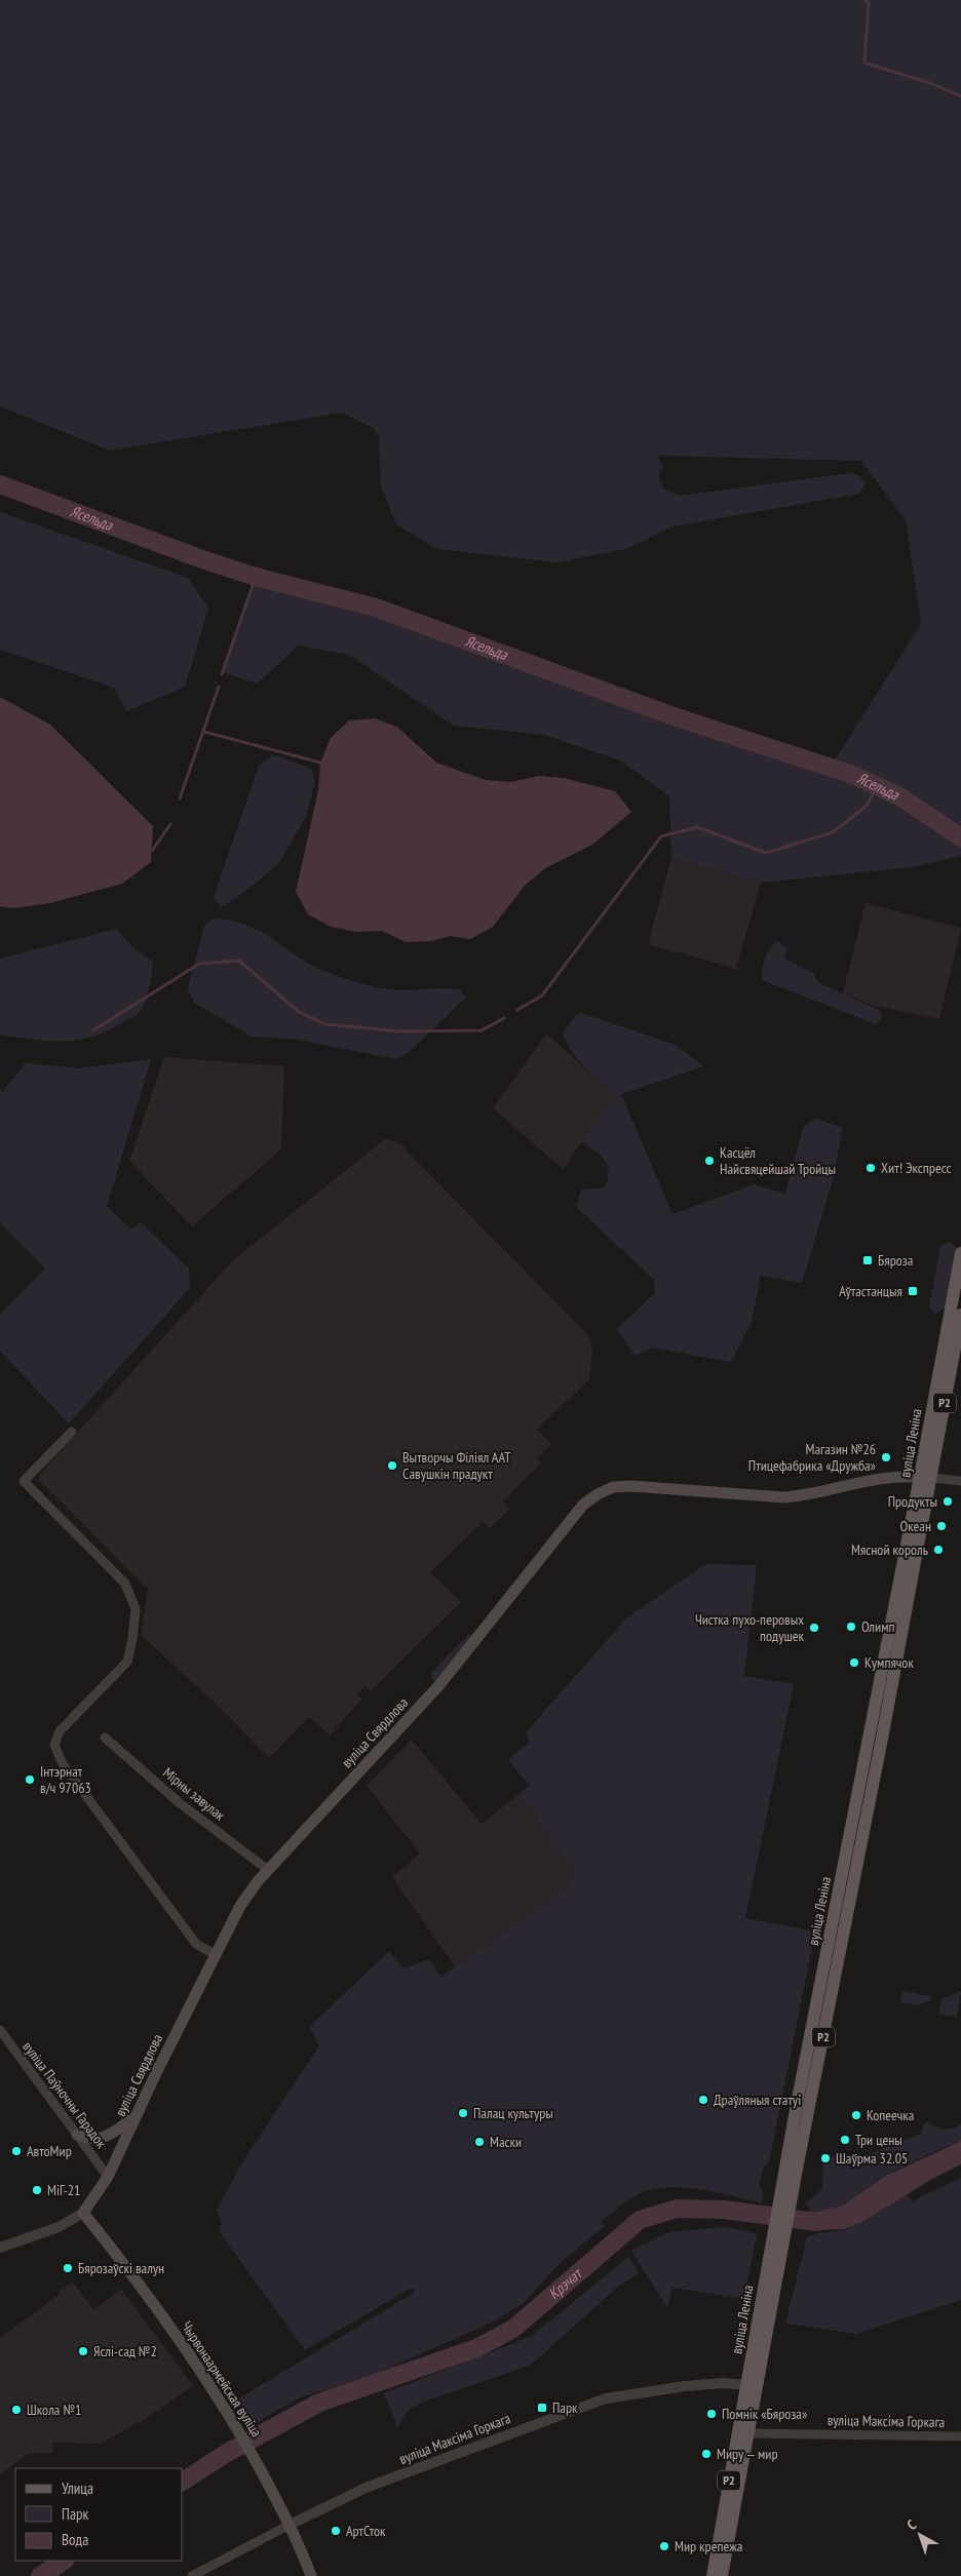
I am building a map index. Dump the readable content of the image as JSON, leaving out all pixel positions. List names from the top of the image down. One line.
{"streets":{"main road":["Р2","вуліца Леніна","вуліца Свярдлова","Чырвонаармейская вуліца"],"street":["Мірны завулак","вуліца Паўночны Гарадок","вуліца Максіма Горкага"]},"crossings":[["вуліца Леніна","вуліца Свярдлова"],["вуліца Леніна","вуліца Максіма Горкага"],["вуліца Свярдлова","Мірны завулак"],["вуліца Свярдлова","вуліца Паўночны Гарадок"],["вуліца Свярдлова","Чырвонаармейская вуліца"],["Чырвонаармейская вуліца","вуліца Максіма Горкага"]],"water":["Ясельда","Крэчат"],"places":{"other":["Касцёл Найсвяцейшай Тройцы","Хит! Экспресс","Магазин №26 Птицефабрика «Дружба»","Вытворчы Філіял ААТ Савушкін прадукт","Продукты","Океан","Мясной король","Олимп","Чистка пухо-перовых подушек","Кумпячок","Інтэрнат в/ч 97063","Драўляныя статуі","Палац культуры","Копеечка","Три цены","Маски","АвтоМир","Шаўрма 32.05","МіГ-21","Бярозаўскі валун","Яслі-сад №2","Школа №1","Помнік «Бяроза»","Миру — мир","АртСток","Мир крепежа"],"transit":["Бяроза","Аўтастанцыя","Парк"]},"legend":["Улица","Парк","Вода"],"north":"top left"}
